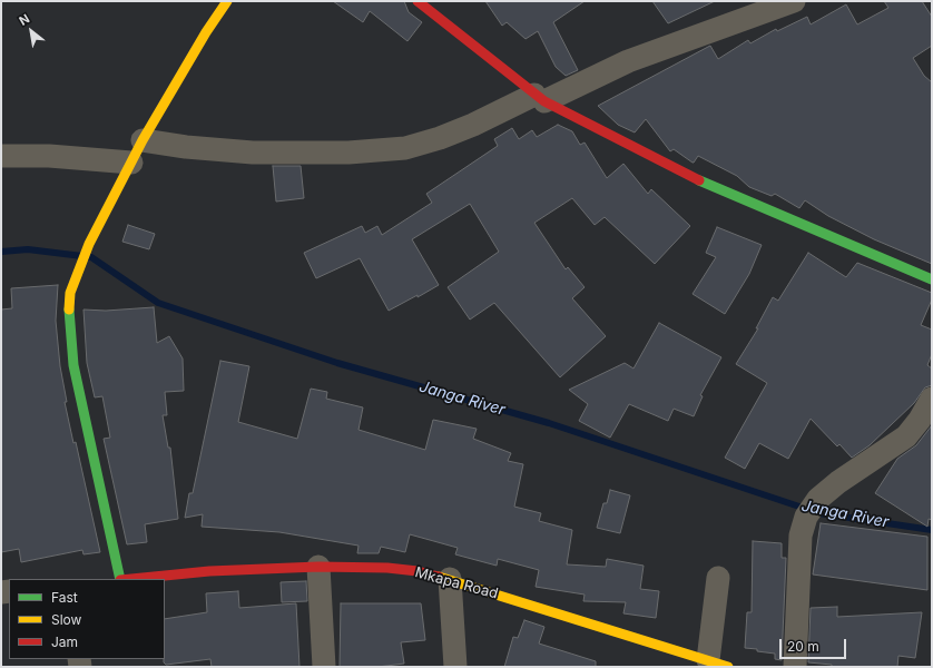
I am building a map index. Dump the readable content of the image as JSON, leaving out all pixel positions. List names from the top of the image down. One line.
{"streets":{"street":["Mkapa Road"]},"water":["Janga River"],"legend":["Fast","Slow","Jam"],"scale_bar":"20 m","north":"top left"}
